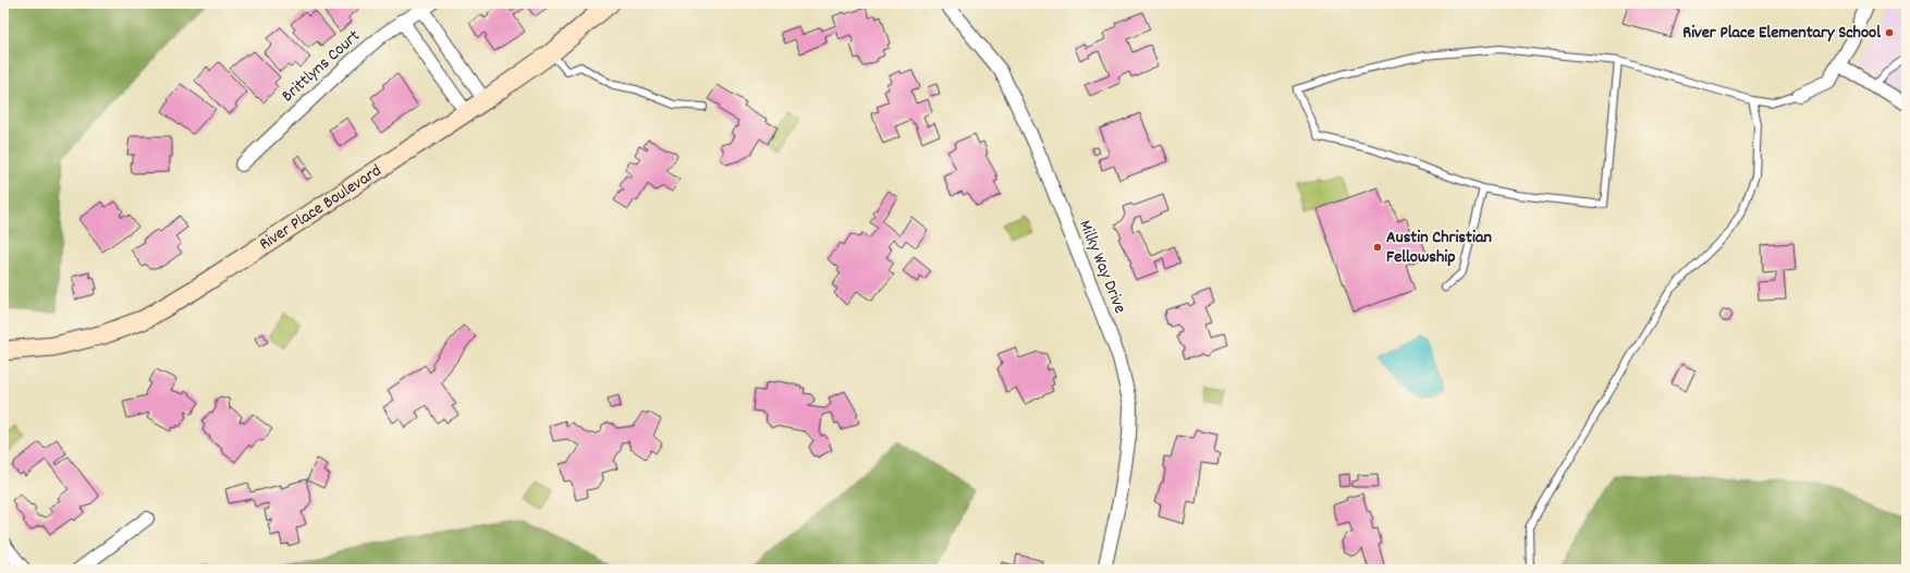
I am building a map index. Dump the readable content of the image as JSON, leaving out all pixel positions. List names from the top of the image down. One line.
{"streets":{"street":["Brittlyns Court","River Place Boulevard","Milky Way Drive"]},"places":["River Place Elementary School","Austin Christian Fellowship"]}
